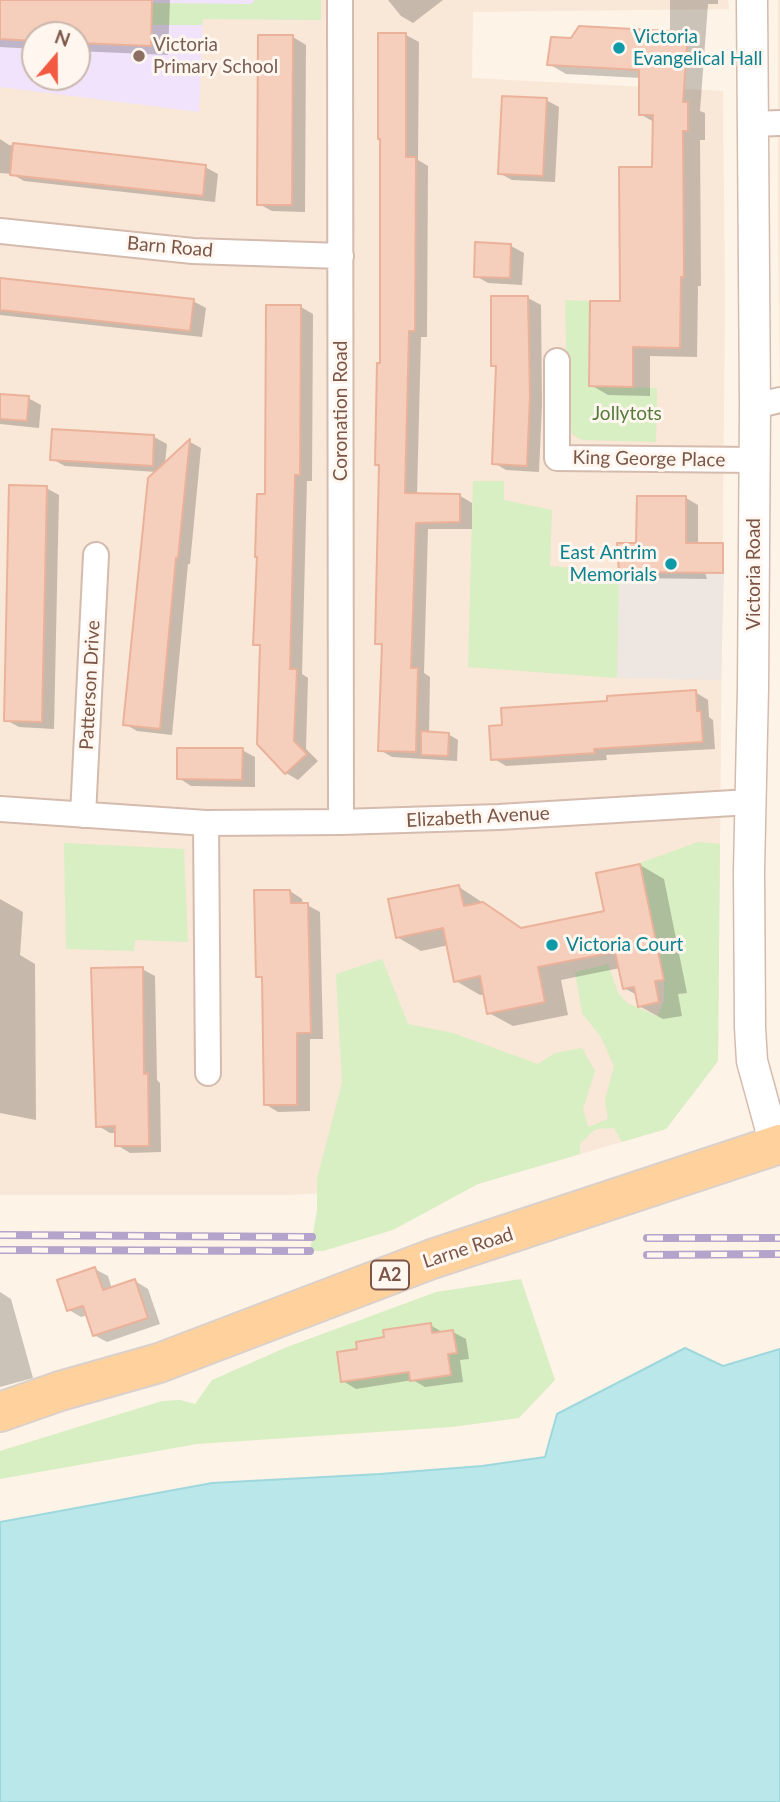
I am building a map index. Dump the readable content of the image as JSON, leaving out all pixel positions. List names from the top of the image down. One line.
{"streets":{"main road":["Larne Road","A2"],"street":["Barn Road","Coronation Road","King George Place","Victoria Road","Patterson Drive","Elizabeth Avenue"]},"crossings":[["Barn Road","Coronation Road"],["Coronation Road","Elizabeth Avenue"],["King George Place","Victoria Road"],["Victoria Road","Elizabeth Avenue"],["Victoria Road","Larne Road"],["Patterson Drive","Elizabeth Avenue"]],"parks":["Jollytots"],"places":["Victoria Evangelical Hall","Victoria Primary School","East Antrim Memorials","Victoria Court"],"north":"top"}
